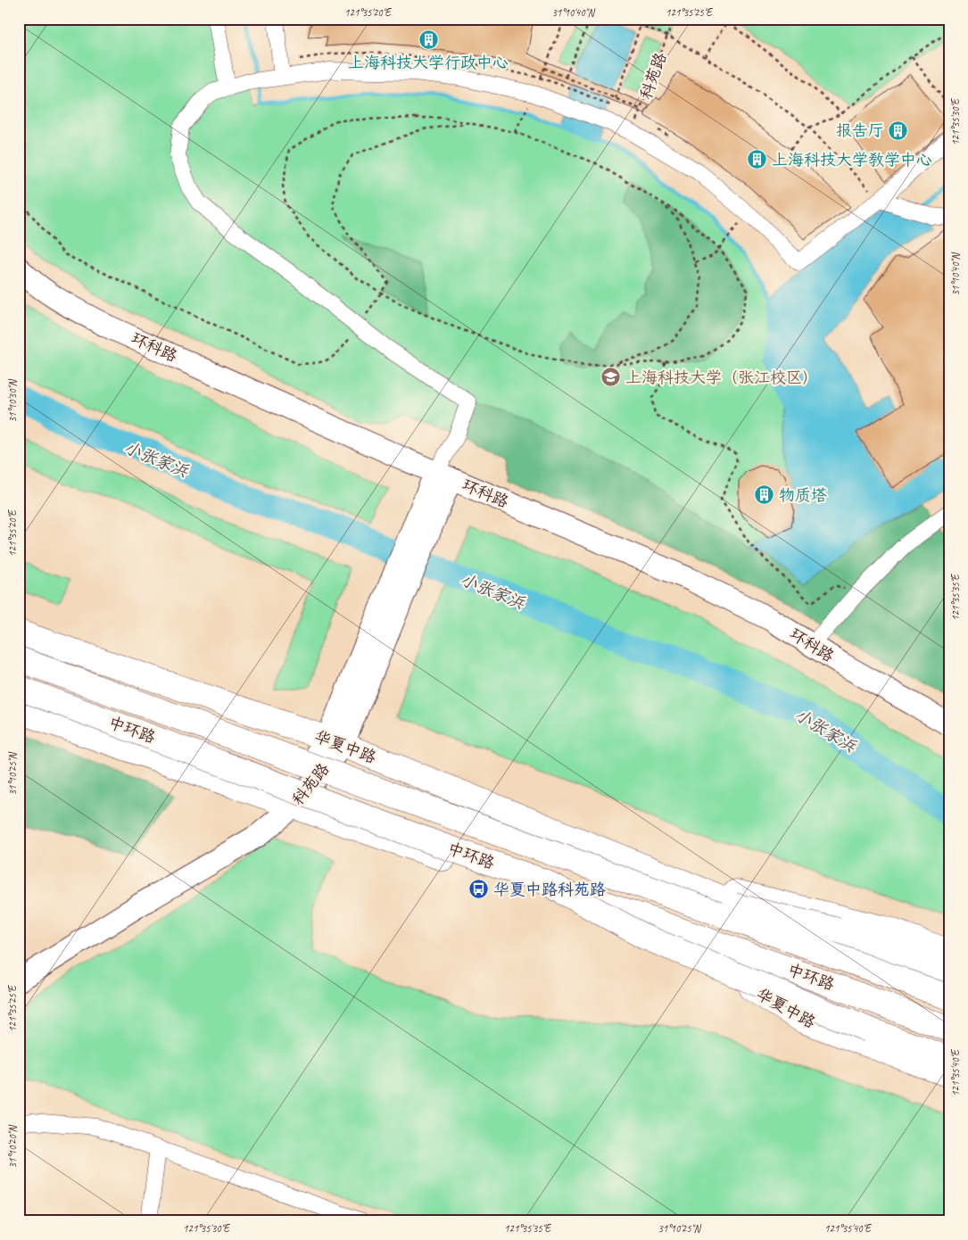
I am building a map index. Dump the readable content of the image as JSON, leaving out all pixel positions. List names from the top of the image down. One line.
{"streets":{"main road":["中环路","华夏中路"],"street":["科苑路","环科路"]},"crossings":[["科苑路","环科路"],["科苑路","华夏中路"]],"water":["小张家浜"],"places":{"building":["上海科技大学行政中心","报告厅","上海科技大学教学中心","物质塔"],"school or university":["上海科技大学（张江校区）"],"bus stop":["华夏中路科苑路"]},"coordinates":["121°35'20\"E","31°10'40\"N","121°35'25\"E","121°35'30\"E","31°10'30\"N","121°35'35\"E","31°10'25\"N","121°35'40\"E","31°10'20\"N"]}
